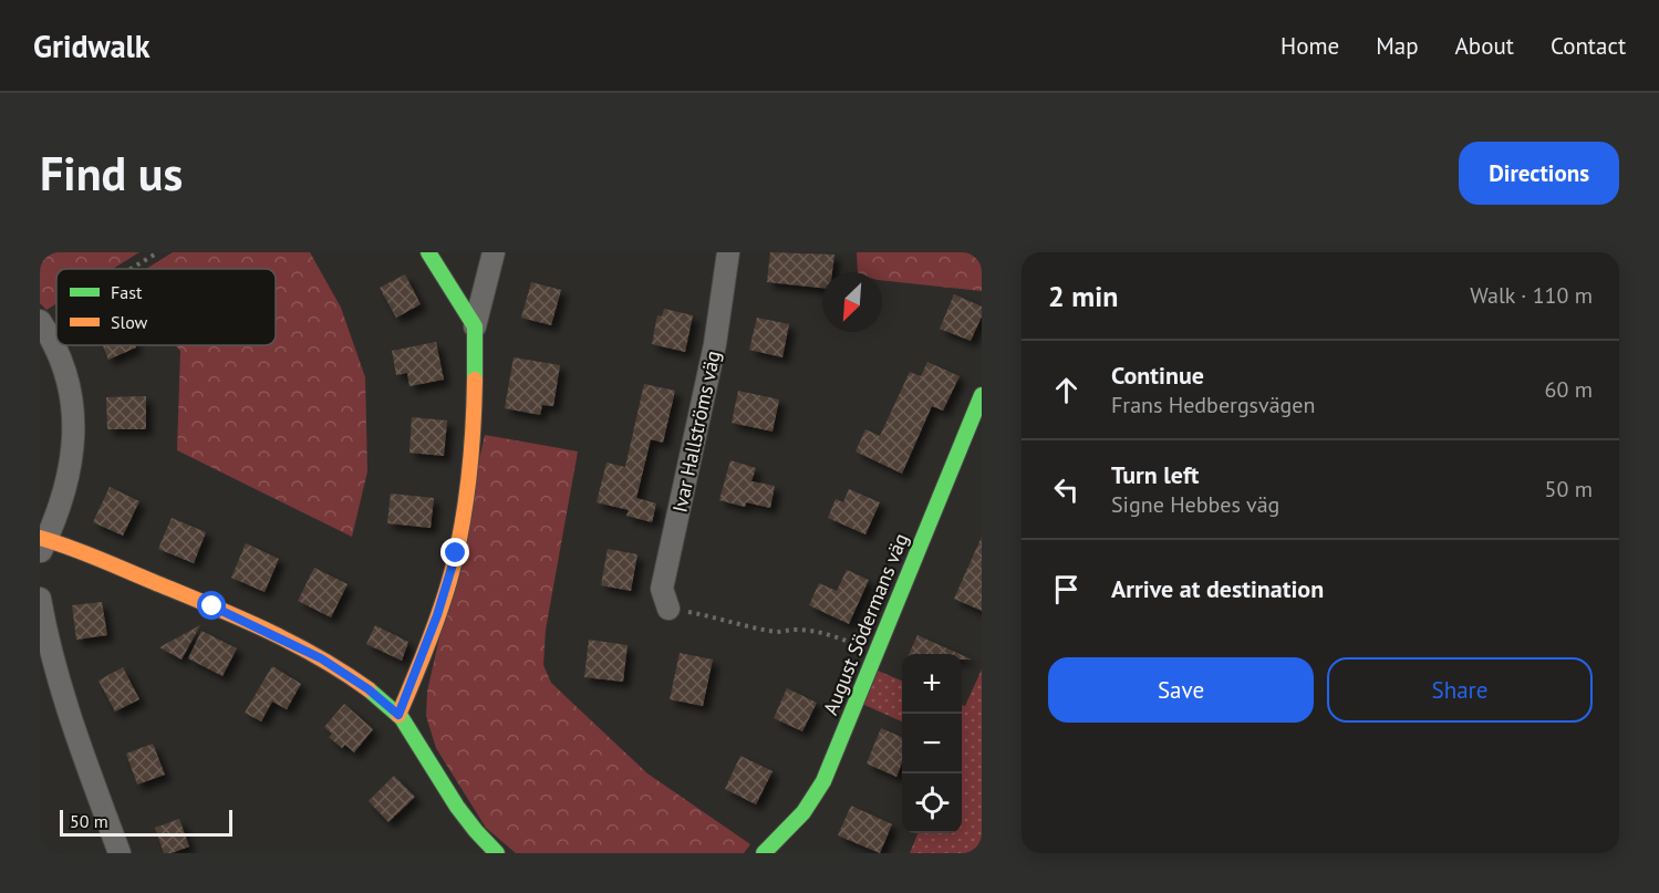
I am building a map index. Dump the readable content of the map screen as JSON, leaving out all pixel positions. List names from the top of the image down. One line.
{"streets":{"street":["Ivar Hallströms väg","August Södermans väg"]},"legend":["Fast","Slow"],"scale_bar":"50 m","north":"bottom left","page":{"header":"Gridwalk","nav":["Home","Map","About","Contact"],"buttons":["Directions",["Save","Share"]],"title":"Find us","heading":["2 min","Walk · 110 m"],"list":[["Continue","Frans Hedbergsvägen","60 m"],["Turn left","Signe Hebbes väg","50 m"],"Arrive at destination"],"map_buttons":["+","−"],"scale":"50 m"}}
